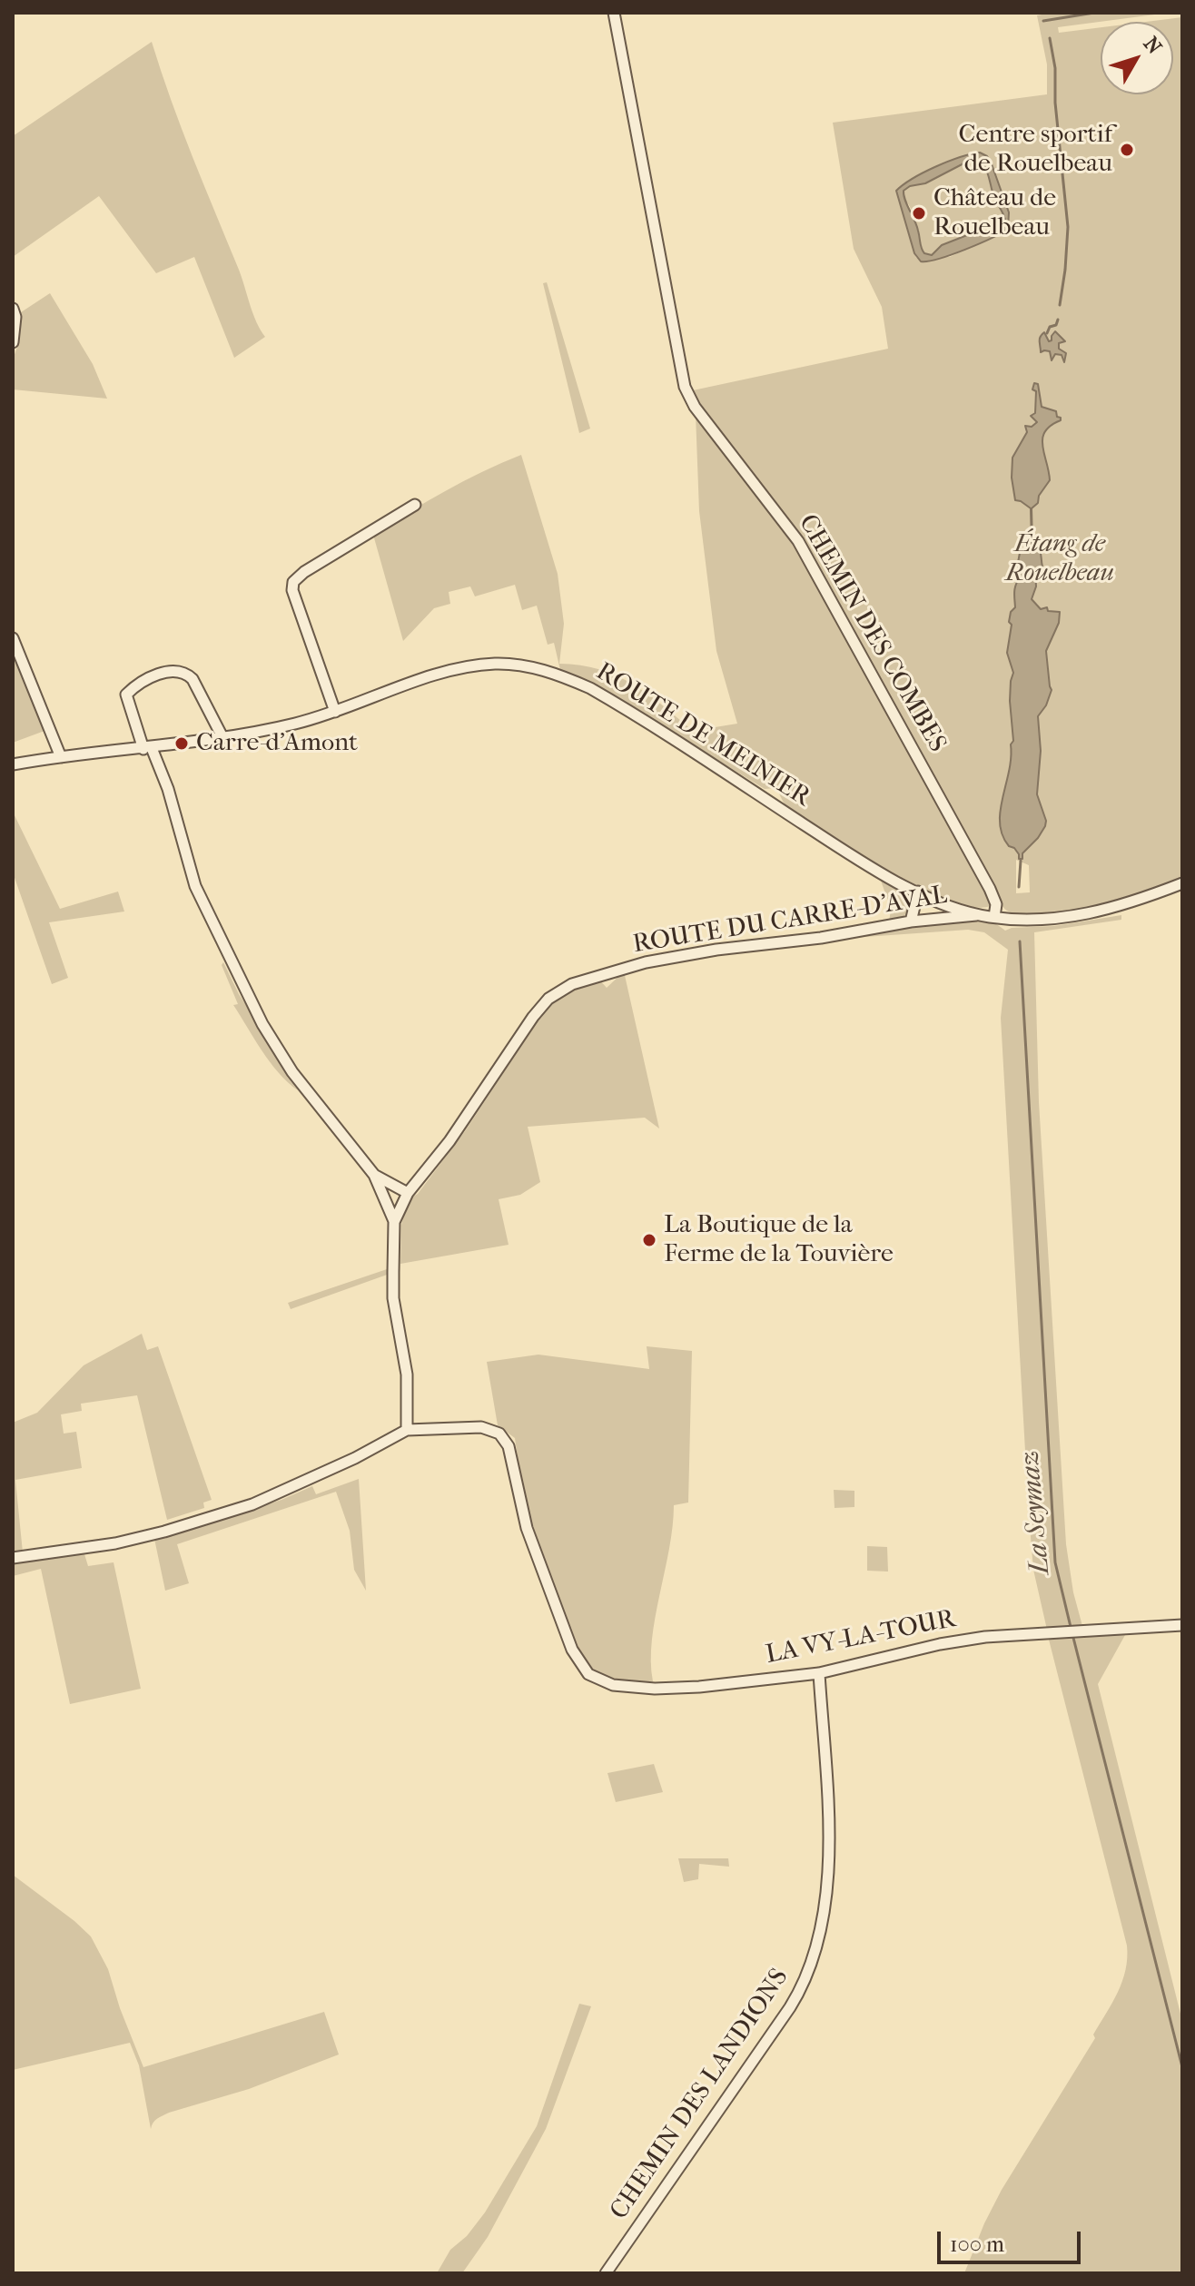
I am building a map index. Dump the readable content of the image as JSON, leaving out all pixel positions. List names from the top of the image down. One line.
{"streets":{"street":["CHEMIN DES COMBES","ROUTE DE MEINIER","ROUTE DU CARRE-D'AVAL","LA VY-LA-TOUR","CHEMIN DES LANDIONS"]},"crossings":[["CHEMIN DES COMBES","ROUTE DE MEINIER"],["ROUTE DE MEINIER","ROUTE DU CARRE-D'AVAL"],["LA VY-LA-TOUR","CHEMIN DES LANDIONS"]],"water":["La Seymaz"],"parks":["Étang de Rouelbeau"],"places":["Centre sportif de Rouelbeau","Château de Rouelbeau","Carre-d'Amont","La Boutique de la Ferme de la Touvière"],"scale_bar":"100 m","north":"top right"}
